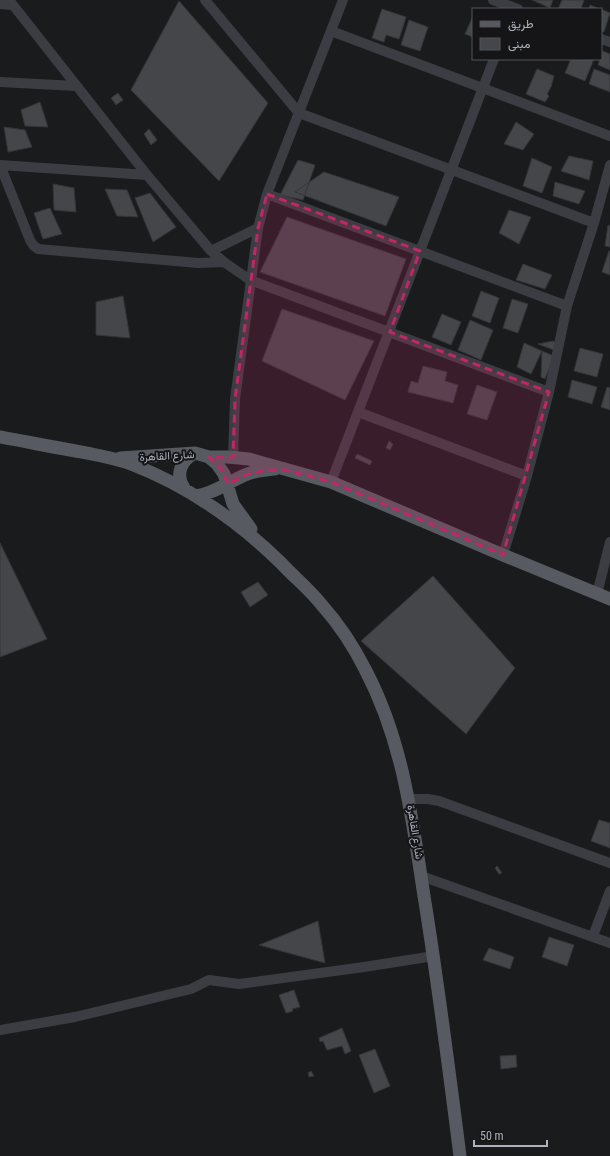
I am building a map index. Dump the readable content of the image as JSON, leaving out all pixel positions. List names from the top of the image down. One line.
{"streets":{"main road":["شارع القاهرة"]},"legend":["طريق","مبنى"],"scale_bar":"50 m"}
